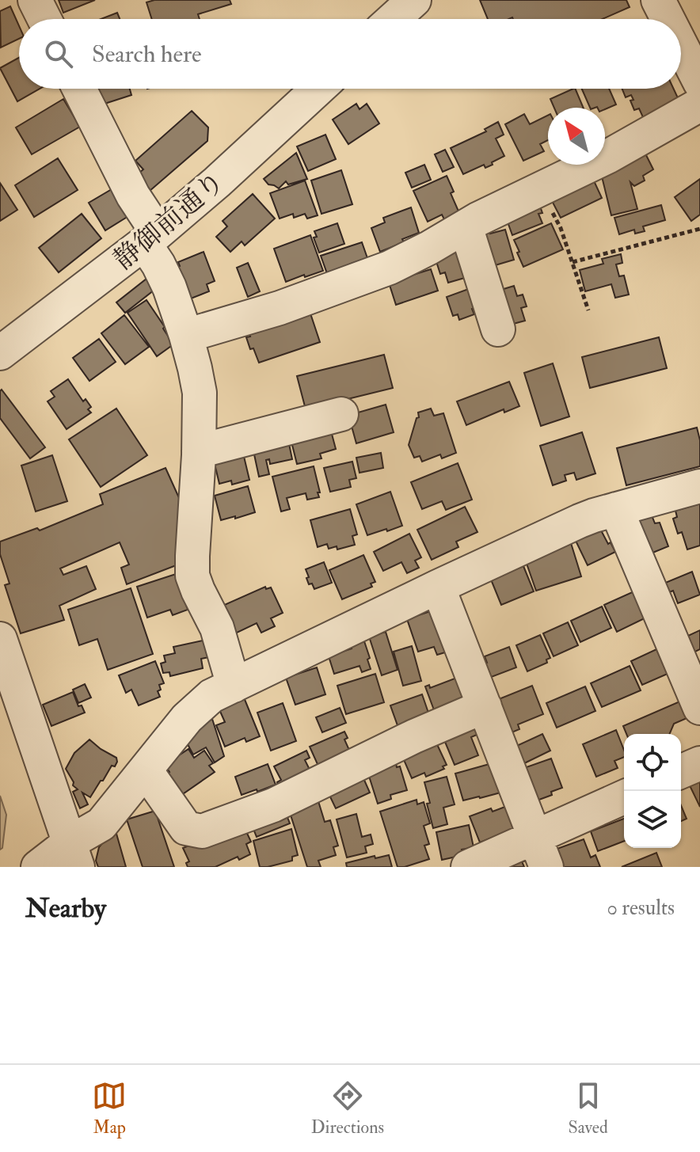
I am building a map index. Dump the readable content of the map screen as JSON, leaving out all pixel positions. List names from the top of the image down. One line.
{"streets":{"street":["静御前通り"]},"north":"top left","page":{"search":"Search here","heading":["Nearby","0 results"],"nav":["Map","Directions","Saved"]}}
